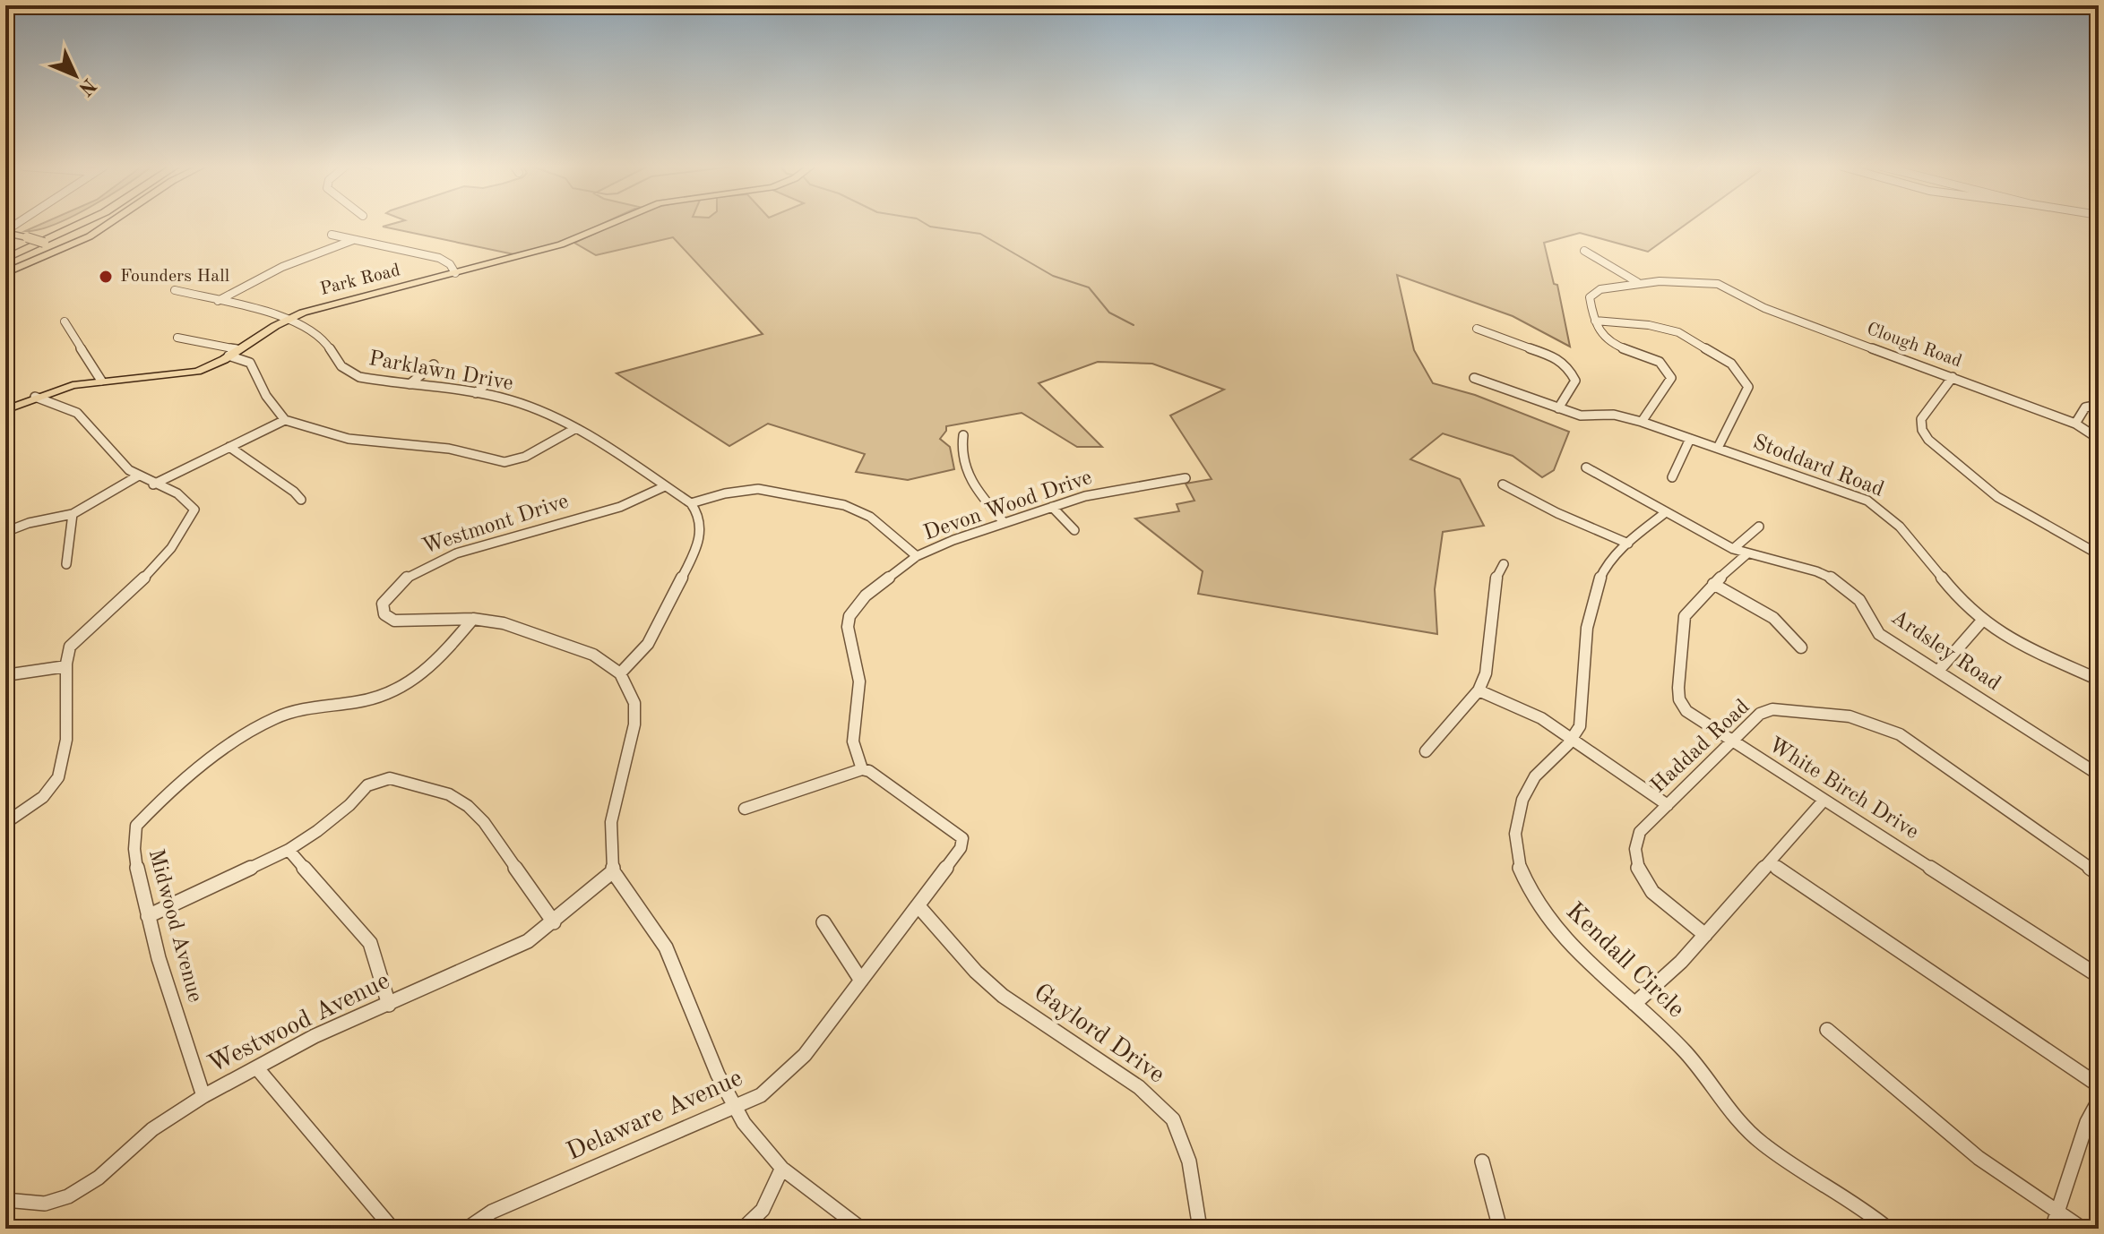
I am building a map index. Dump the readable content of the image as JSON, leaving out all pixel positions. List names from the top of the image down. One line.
{"streets":{"main road":["Park Road"],"street":["Clough Road","Parklawn Drive","Stoddard Road","Devon Wood Drive","Westmont Drive","Ardsley Road","Haddad Road","White Birch Drive","Midwood Avenue","Kendall Circle","Westwood Avenue","Gaylord Drive","Delaware Avenue"]},"crossings":[["Park Road","Parklawn Drive"],["Parklawn Drive","Westmont Drive"],["Devon Wood Drive","Delaware Avenue"],["Westmont Drive","Midwood Avenue"],["Ardsley Road","White Birch Drive"],["Haddad Road","White Birch Drive"],["Midwood Avenue","Westwood Avenue"],["Gaylord Drive","Delaware Avenue"]],"places":["Founders Hall"],"north":"bottom right"}
